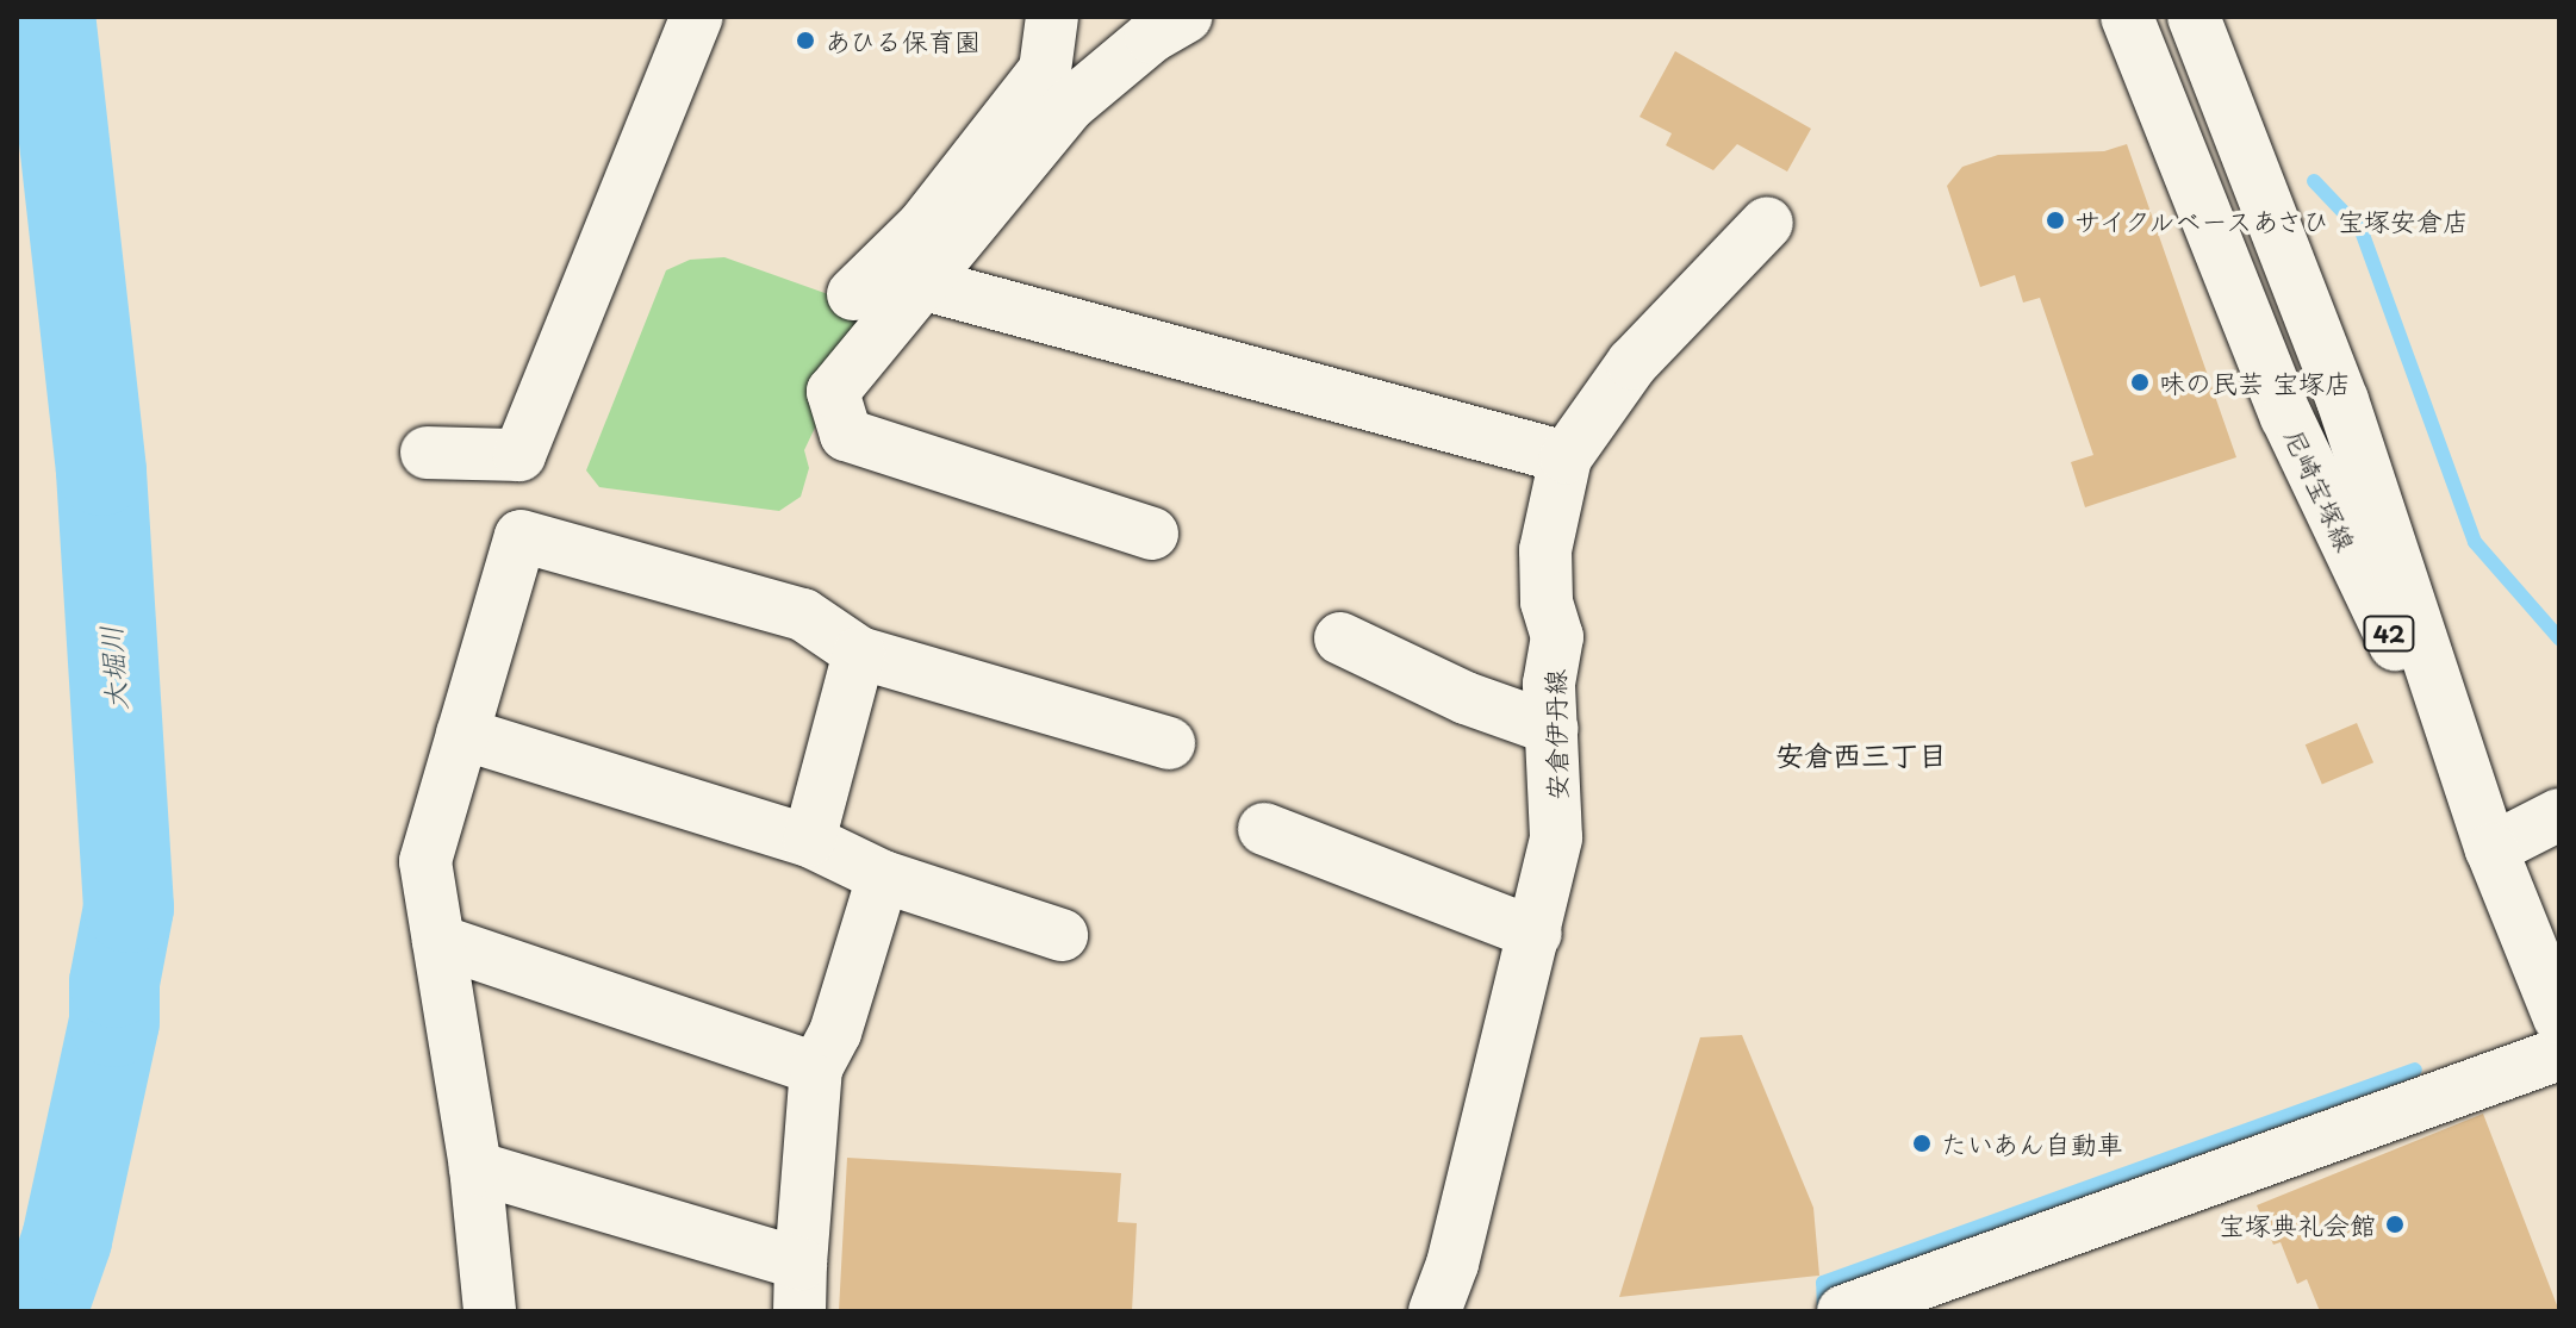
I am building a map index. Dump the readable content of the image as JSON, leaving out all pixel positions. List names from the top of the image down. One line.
{"streets":{"street":["尼崎宝塚線","42","安倉伊丹線"]},"districts":["安倉西三丁目"],"water":["大堀川"],"places":["あひる保育園","サイクルベースあさひ 宝塚安倉店","味の民芸 宝塚店","たいあん自動車","宝塚典礼会館"]}
